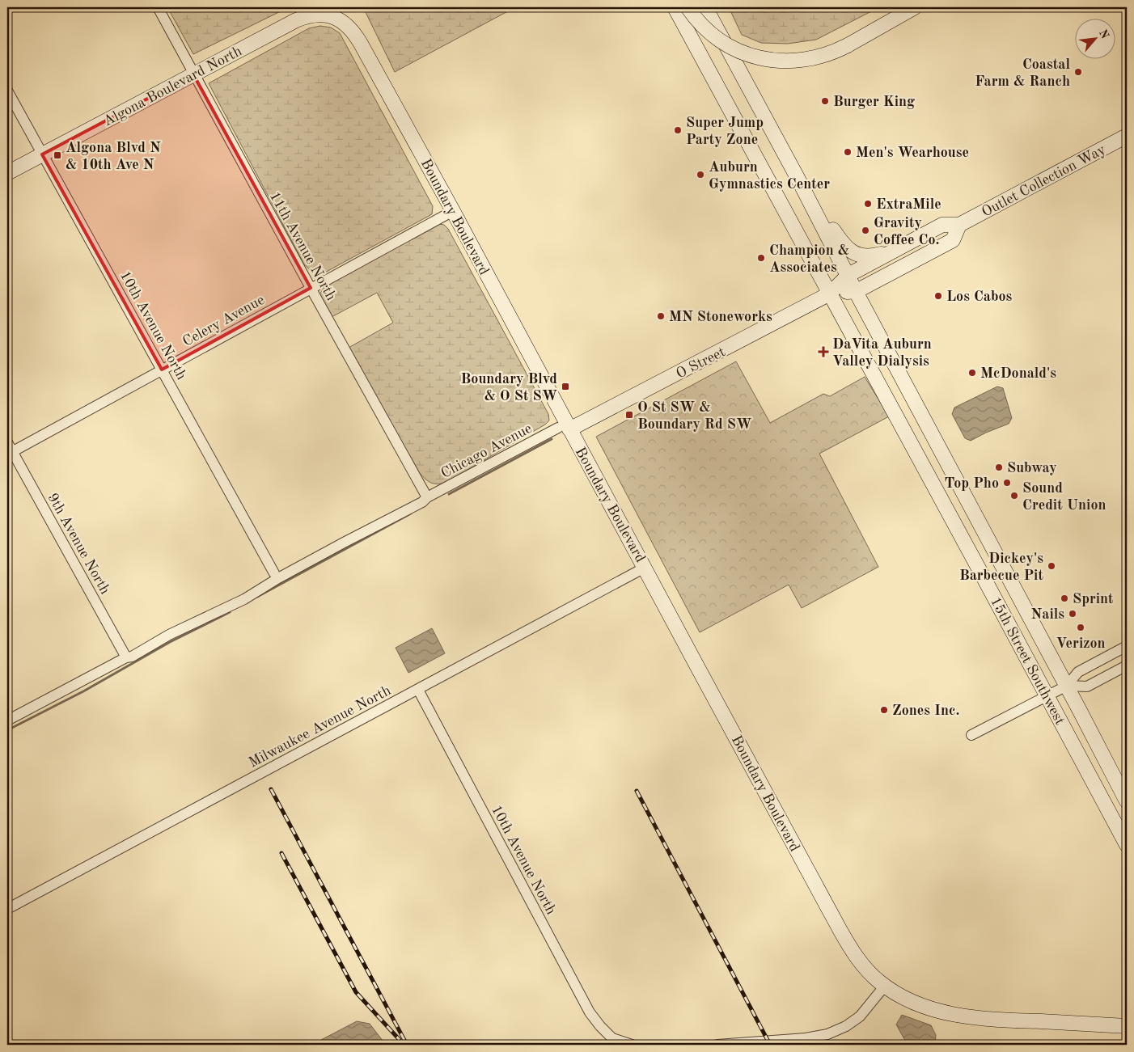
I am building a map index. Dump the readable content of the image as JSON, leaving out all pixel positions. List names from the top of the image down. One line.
{"streets":{"street":["Algona Boulevard North","Outlet Collection Way","Boundary Boulevard","11th Avenue North","Celery Avenue","10th Avenue North","O Street","Chicago Avenue","9th Avenue North","15th Street Southwest","Milwaukee Avenue North"]},"crossings":[["Algona Boulevard North","Boundary Boulevard"],["Algona Boulevard North","11th Avenue North"],["Algona Boulevard North","10th Avenue North"],["Outlet Collection Way","O Street"],["Outlet Collection Way","15th Street Southwest"],["Boundary Boulevard","Celery Avenue"],["Boundary Boulevard","O Street"],["Boundary Boulevard","Chicago Avenue"],["Boundary Boulevard","Milwaukee Avenue North"],["11th Avenue North","Celery Avenue"],["11th Avenue North","Chicago Avenue"],["Celery Avenue","10th Avenue North"],["Celery Avenue","9th Avenue North"],["10th Avenue North","Milwaukee Avenue North"],["O Street","Chicago Avenue"],["O Street","15th Street Southwest"],["Chicago Avenue","9th Avenue North"]],"places":{"other":["Coastal Farm & Ranch","Burger King","Super Jump Party Zone","Men's Wearhouse","Auburn Gymnastics Center","ExtraMile","Gravity Coffee Co.","Champion & Associates","Los Cabos","MN Stoneworks","McDonald's","Subway","Top Pho","Sound Credit Union","Dickey's Barbecue Pit","Sprint","Nails","Verizon","Zones Inc."],"transit":["Algona Blvd N & 10th Ave N","Boundary Blvd & O St SW","O St SW & Boundary Rd SW"],"health":["DaVita Auburn Valley Dialysis"]},"north":"top right"}
